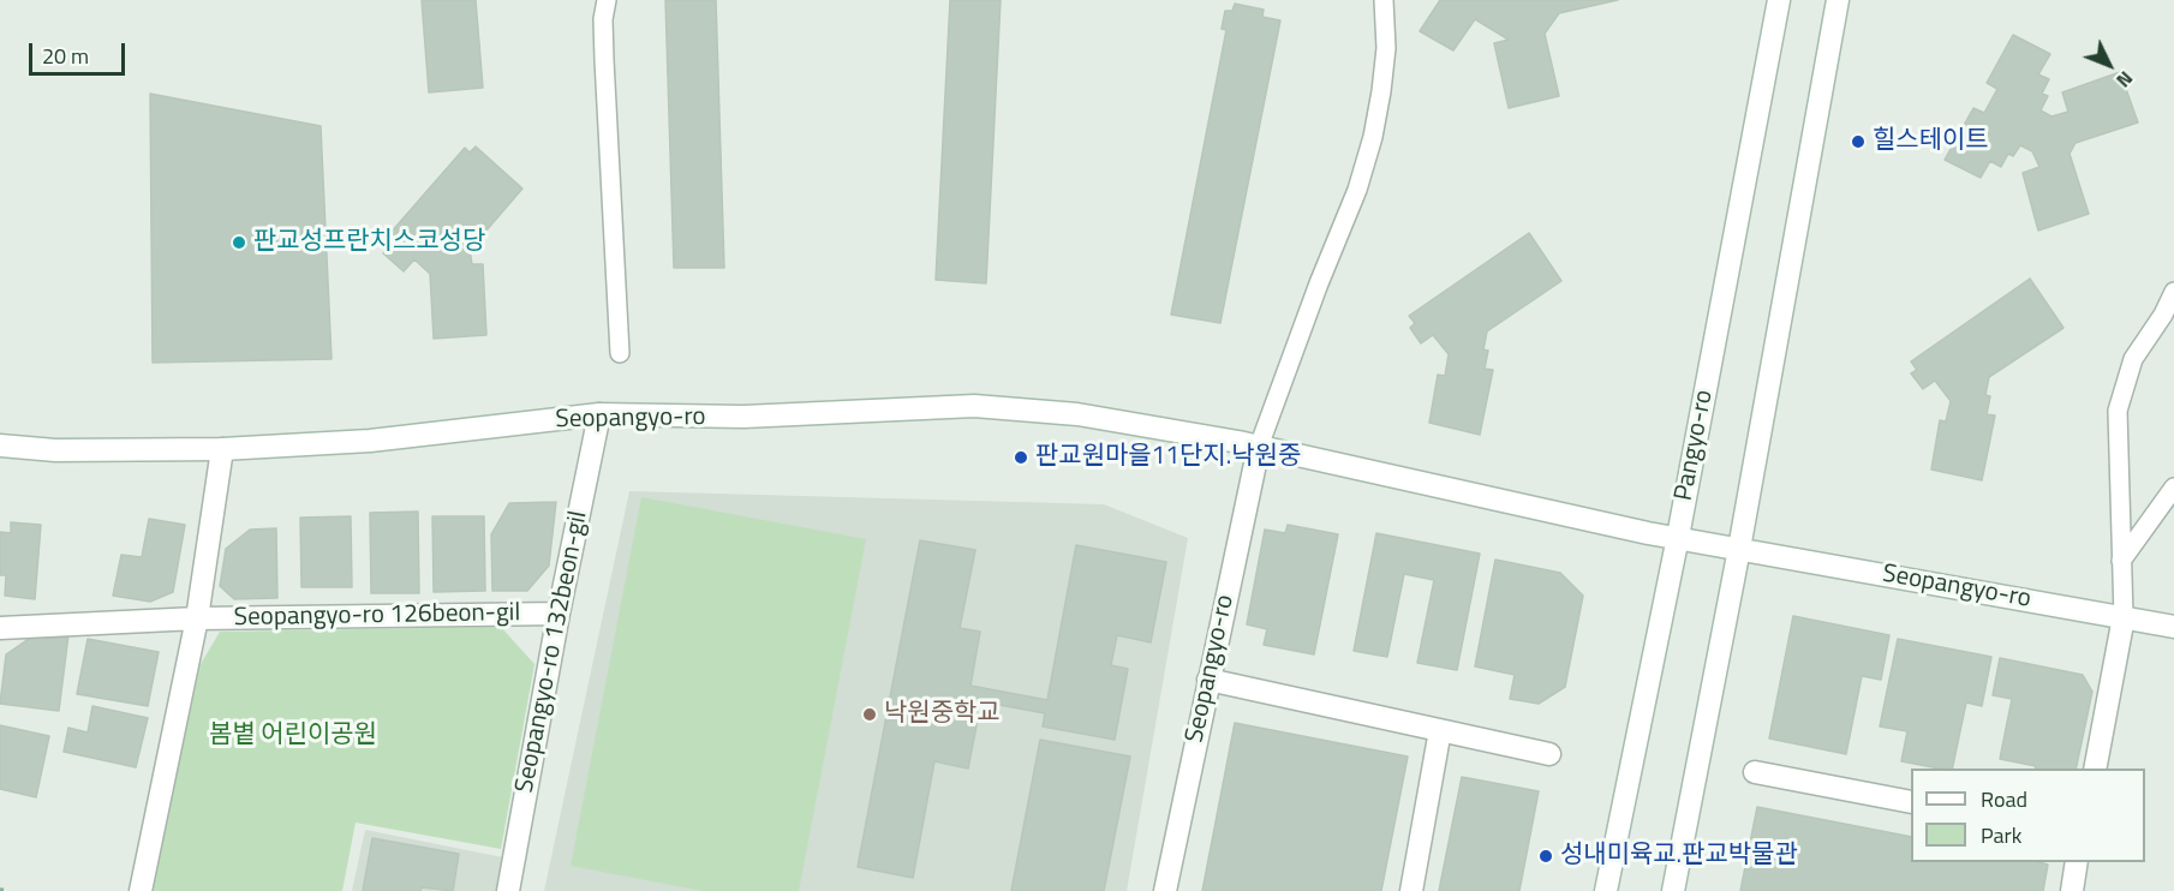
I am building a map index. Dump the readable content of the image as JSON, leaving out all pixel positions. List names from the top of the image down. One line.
{"streets":{"street":["Seopangyo-ro","Pangyo-ro","Seopangyo-ro 126beon-gil","Seopangyo-ro 132beon-gil"]},"crossings":[["Seopangyo-ro","Pangyo-ro"],["Seopangyo-ro","Seopangyo-ro 126beon-gil"],["Seopangyo-ro","Seopangyo-ro 132beon-gil"],["Seopangyo-ro 126beon-gil","Seopangyo-ro 132beon-gil"]],"parks":["봄볕 어린이공원"],"places":["힐스테이트","판교성프란치스코성당","판교원마을11단지.낙원중","낙원중학교","성내미육교.판교박물관"],"legend":["Road","Park"],"scale_bar":"20 m","north":"bottom right"}
